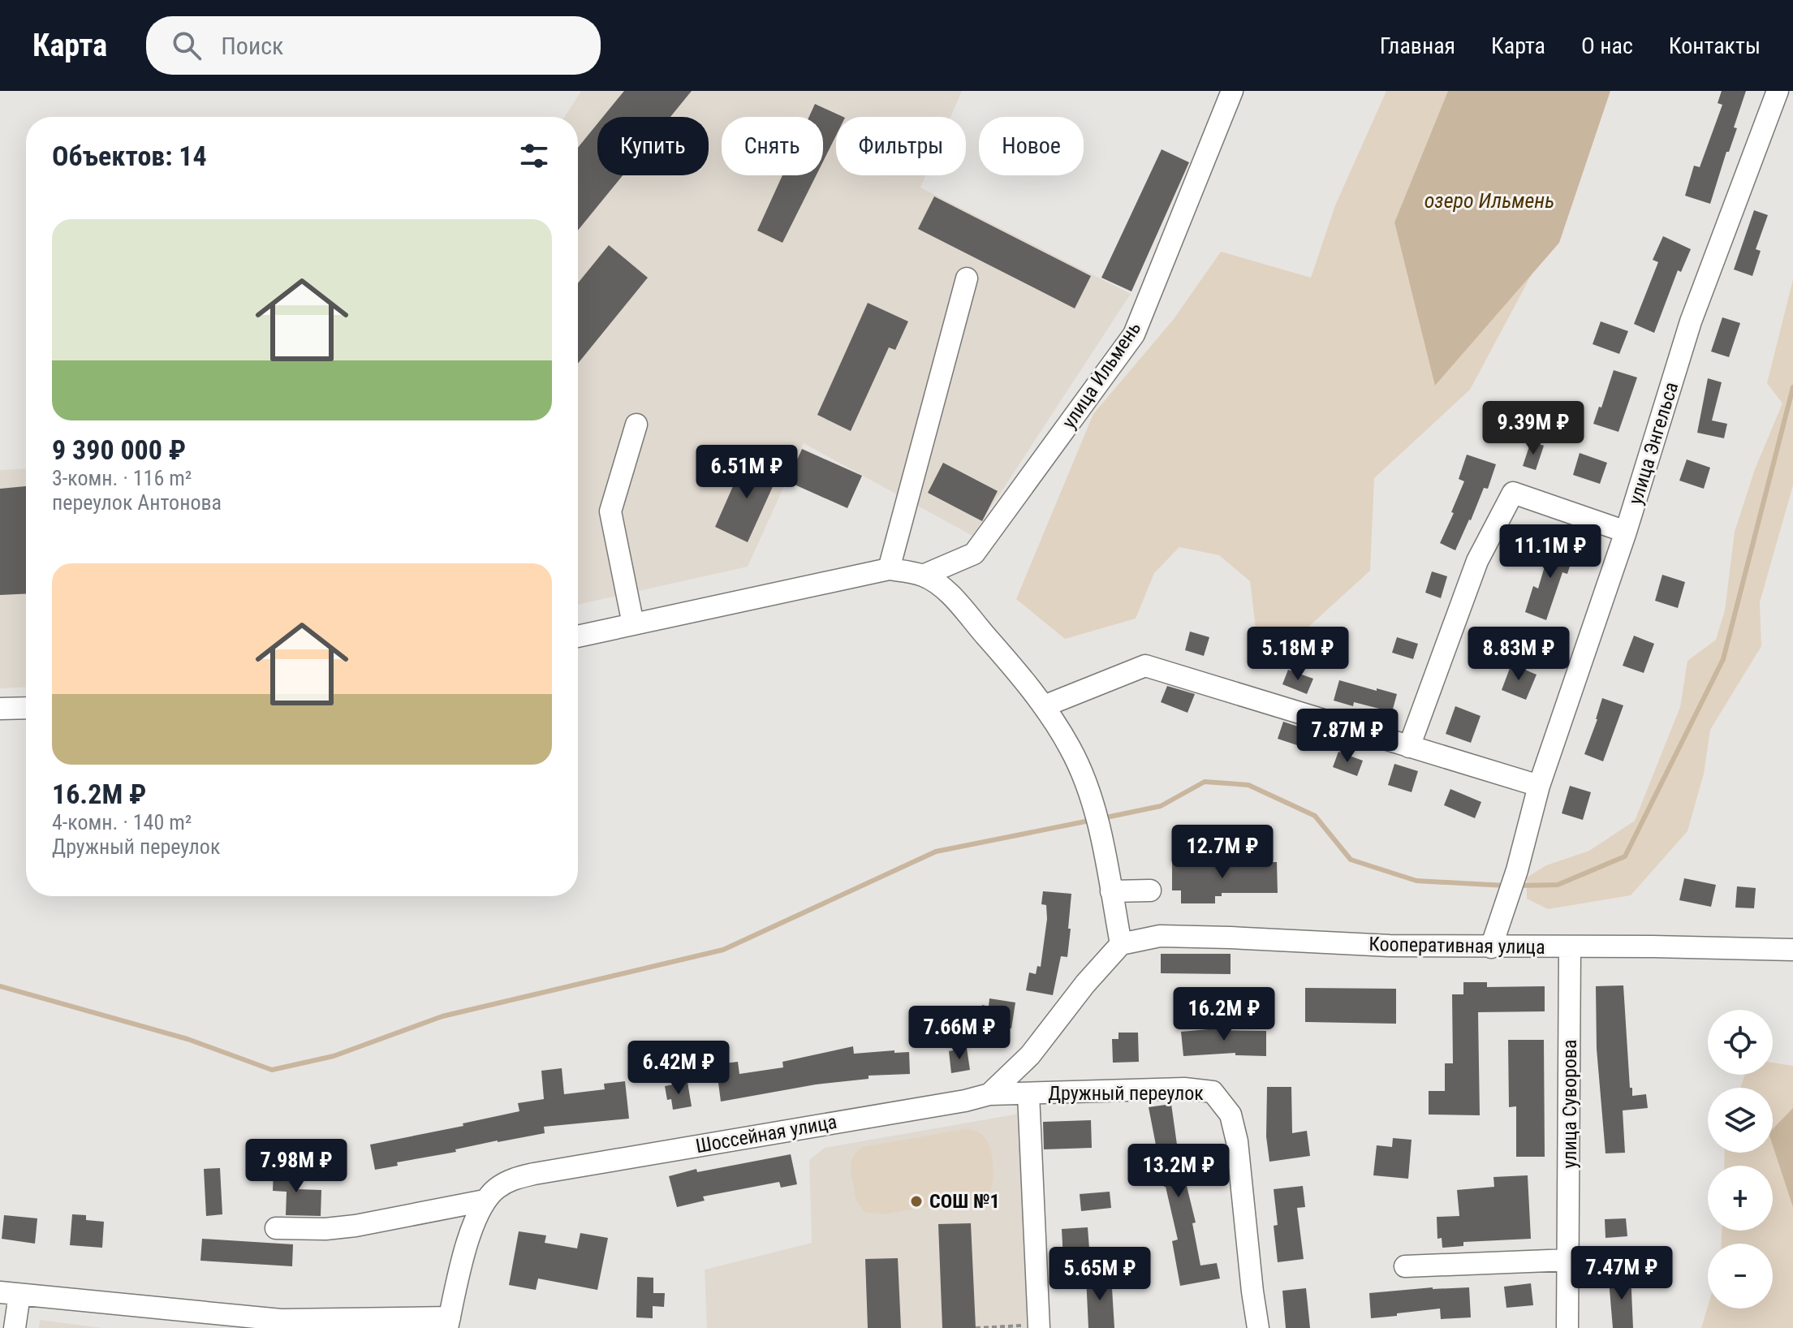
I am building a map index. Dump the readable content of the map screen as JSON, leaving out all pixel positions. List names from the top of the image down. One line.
{"streets":{"street":["улица Ильмень","улица Энгельса","Кооперативная улица","Дружный переулок","улица Суворова","Шоссейная улица"]},"crossings":[["улица Энгельса","Кооперативная улица"],["Кооперативная улица","улица Суворова"],["Дружный переулок","Шоссейная улица"]],"water":["озеро Ильмень"],"places":["СОШ №1"],"page":{"header":"Карта","search":"Поиск","nav":["Главная","Карта","О нас","Контакты"],"chip":["Купить","Снять","Фильтры","Новое"],"heading":"Объектов: 14","list":[{"name":"9 390 000 ₽","note":"3-комн. · 116 m² · переулок Антонова"},{"name":"16.2M ₽","note":"4-комн. · 140 m² · Дружный переулок"}],"price":["9.39M ₽","6.51M ₽","11.1M ₽","5.18M ₽","8.83M ₽","7.87M ₽","12.7M ₽","16.2M ₽","7.66M ₽","6.42M ₽","7.98M ₽","13.2M ₽","7.47M ₽","5.65M ₽"],"map_buttons":["+","−"]}}
